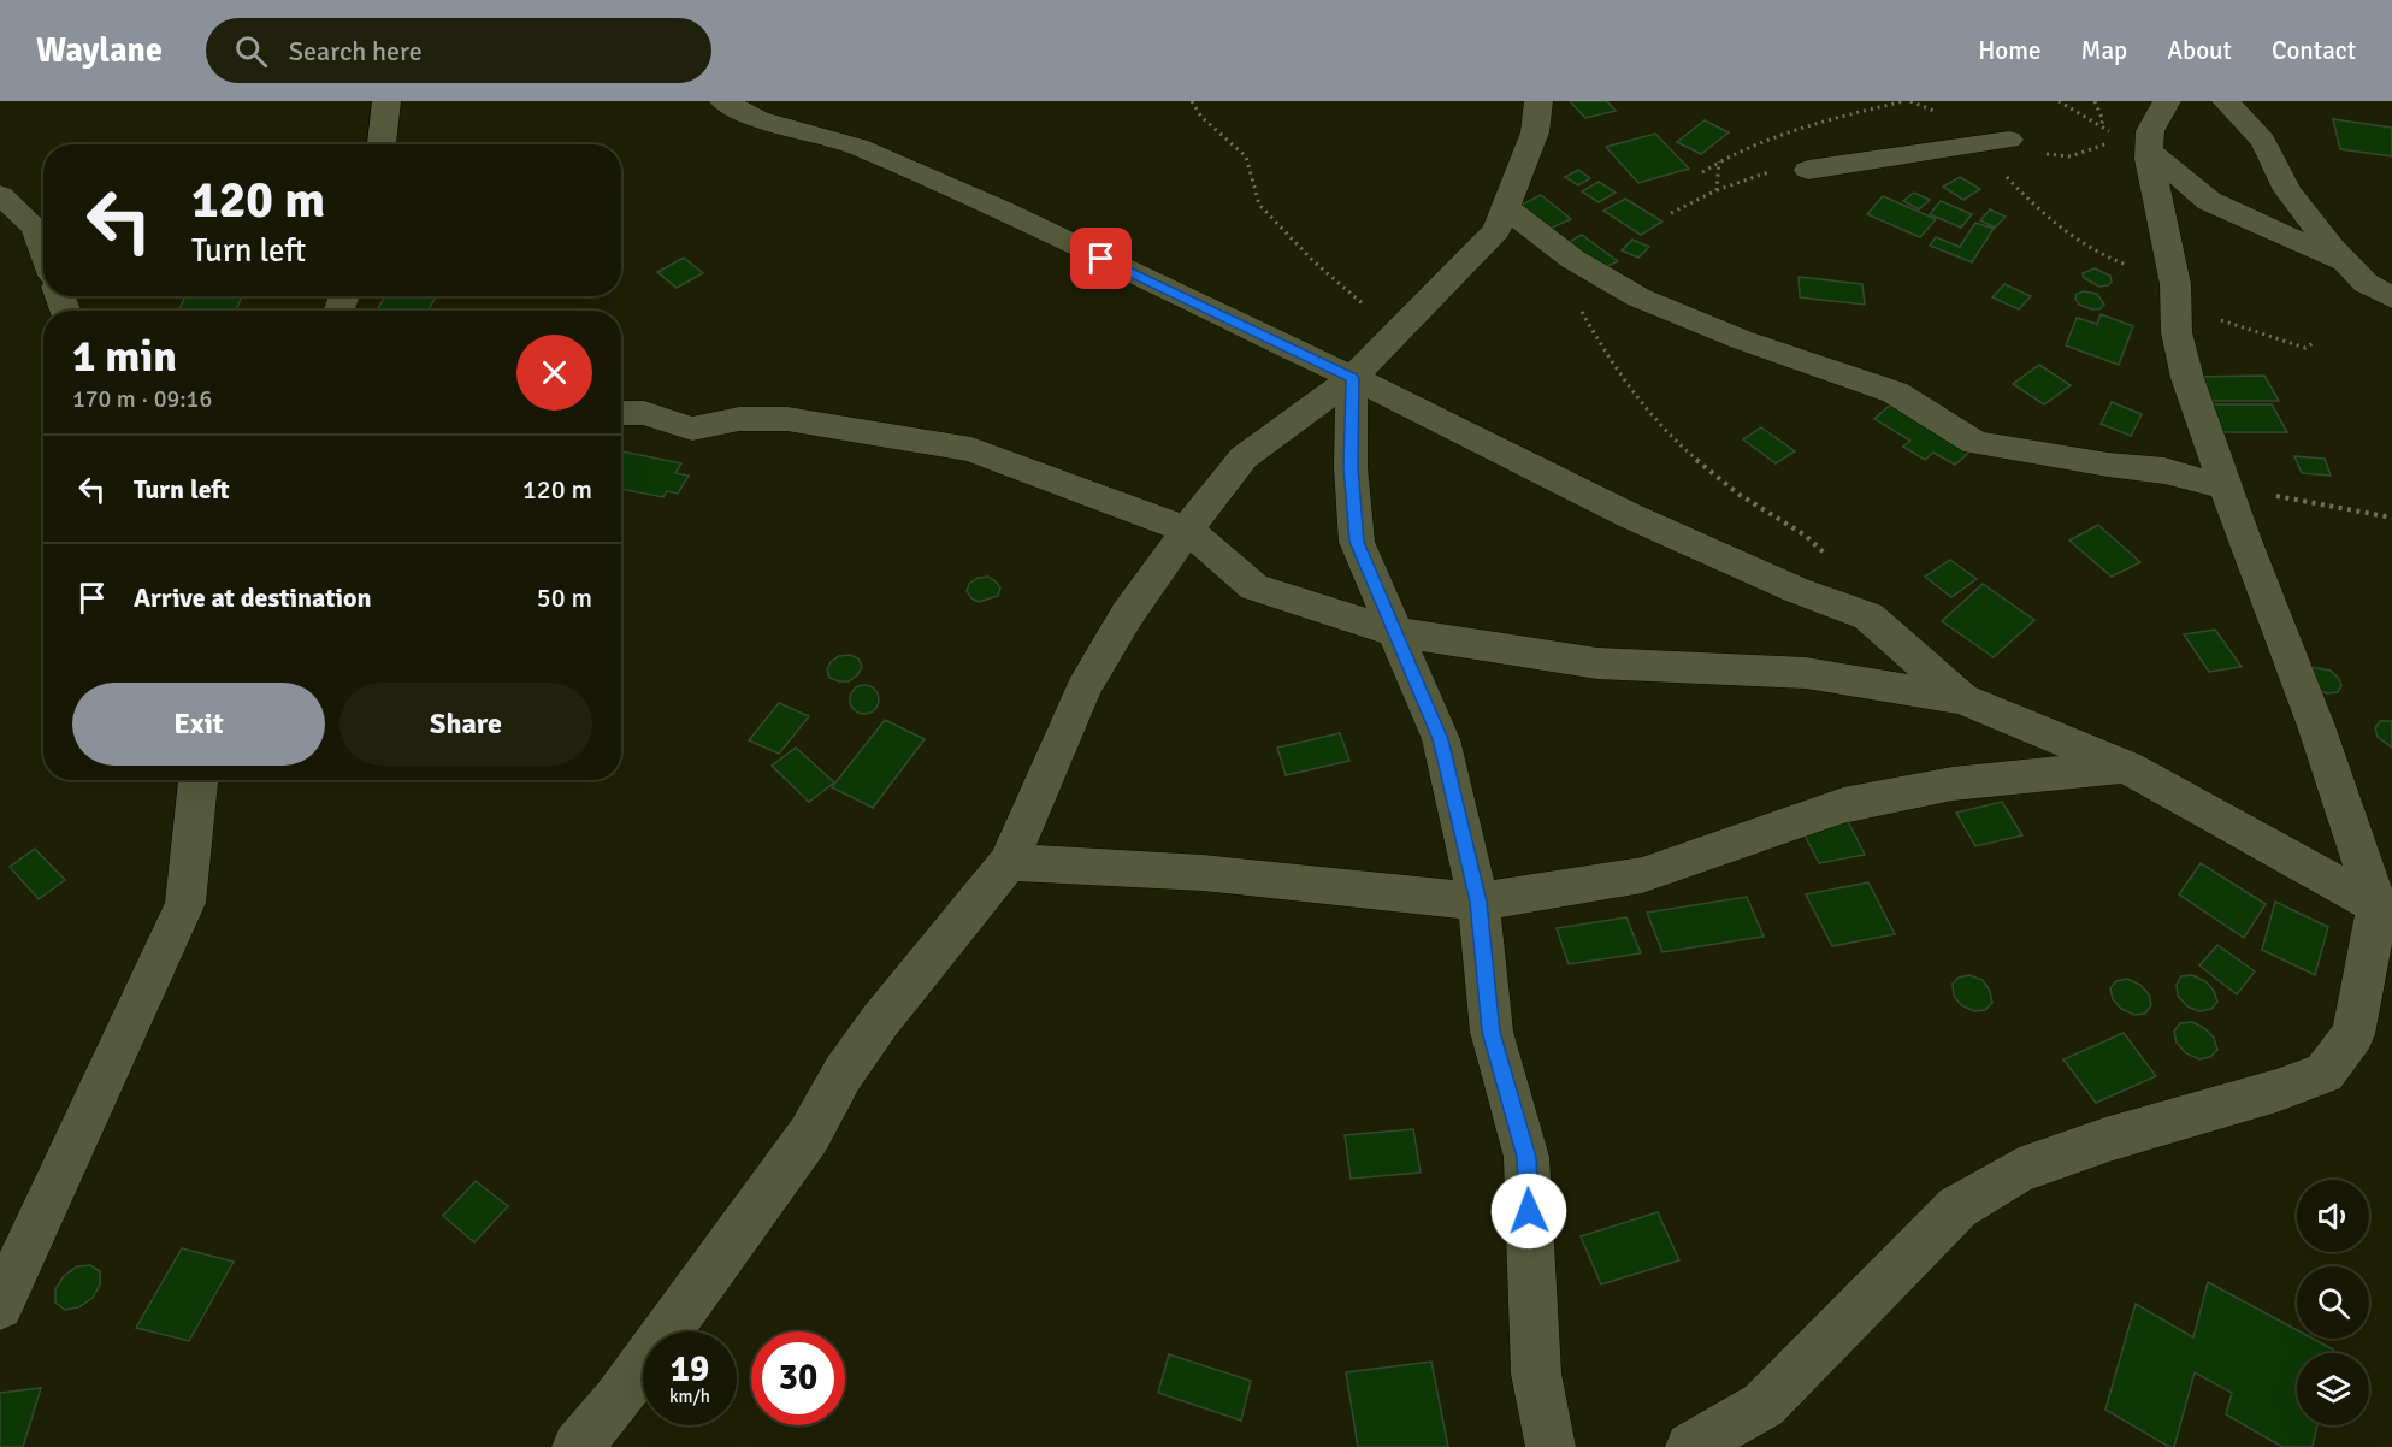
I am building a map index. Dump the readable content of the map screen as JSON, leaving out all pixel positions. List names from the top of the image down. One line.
{"page":{"header":"Waylane","search":"Search here","nav":["Home","Map","About","Contact"],"turn":["120 m","Turn left"],"heading":["1 min","170 m · 09:16"],"list":[{"name":"Turn left","value":"120 m"},{"name":"Arrive at destination","value":"50 m"}],"buttons":["Exit","Share"],"speed":"19 km/h","limit":"30"}}
